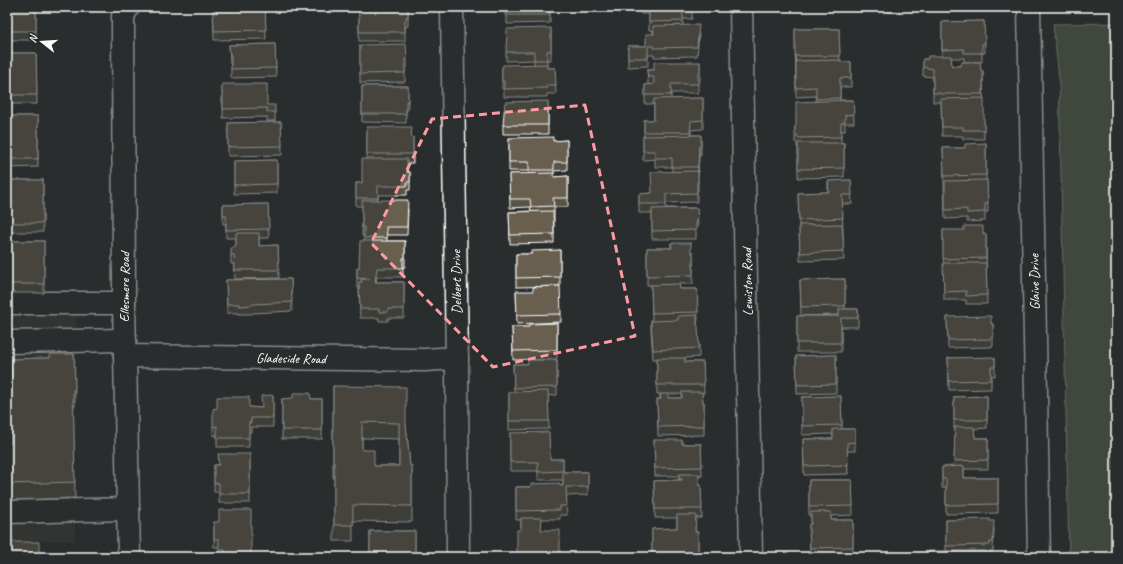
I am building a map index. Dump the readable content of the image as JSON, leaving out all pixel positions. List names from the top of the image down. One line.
{"streets":{"street":["Delbert Drive","Lewiston Road","Glaive Drive","Ellesmere Road","Gladeside Road"]},"crossings":[["Delbert Drive","Gladeside Road"],["Ellesmere Road","Gladeside Road"]],"north":"left"}
